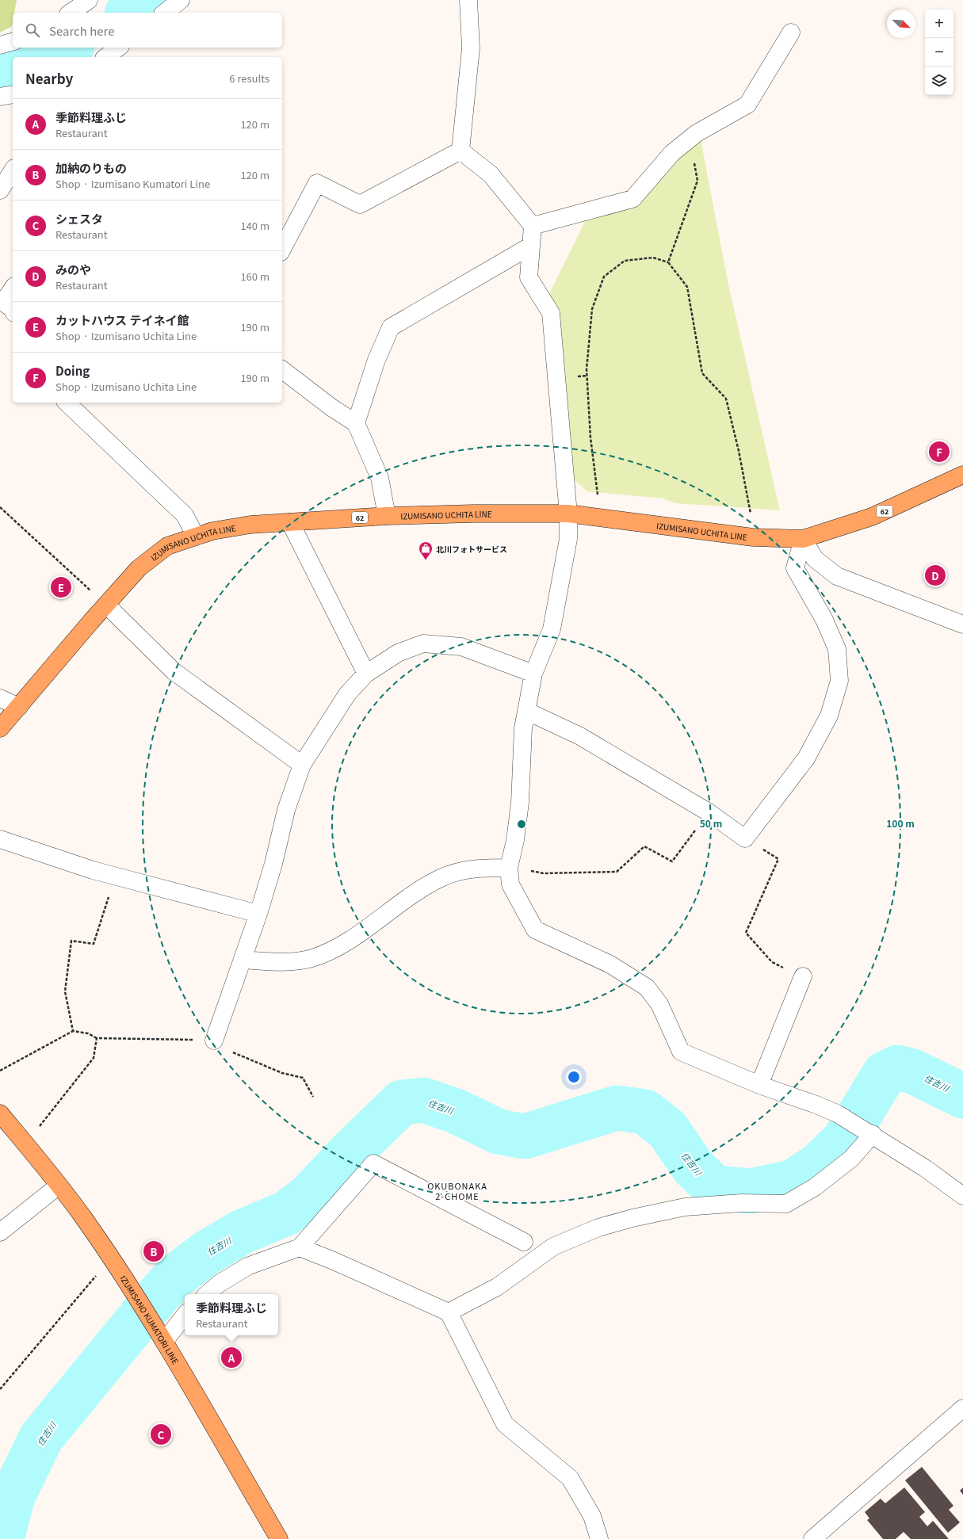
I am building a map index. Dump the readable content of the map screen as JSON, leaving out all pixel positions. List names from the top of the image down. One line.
{"streets":{"main road":["62","IZUMISANO UCHITA LINE","IZUMISANO KUMATORI LINE"]},"districts":["OKUBONAKA 2-CHOME"],"water":["住吉川"],"places":{"shop":["北川フォトサービス"]},"north":"bottom right","page":{"map_buttons":["+","−"],"search":"Search here","heading":["Nearby","6 results"],"list":[{"mark":"A","name":"季節料理ふじ","note":"Restaurant","value":"120 m"},{"mark":"B","name":"加納のりもの","note":"Shop · Izumisano Kumatori Line","value":"120 m"},{"mark":"C","name":"シェスタ","note":"Restaurant","value":"140 m"},{"mark":"D","name":"みのや","note":"Restaurant","value":"160 m"},{"mark":"E","name":"カットハウス テイネイ館","note":"Shop · Izumisano Uchita Line","value":"190 m"},{"mark":"F","name":"Doing","note":"Shop · Izumisano Uchita Line","value":"190 m"}],"pins":["F","D","E","B","A","C"],"popup":["季節料理ふじ","Restaurant"]},"rings":["50 m","100 m"]}
